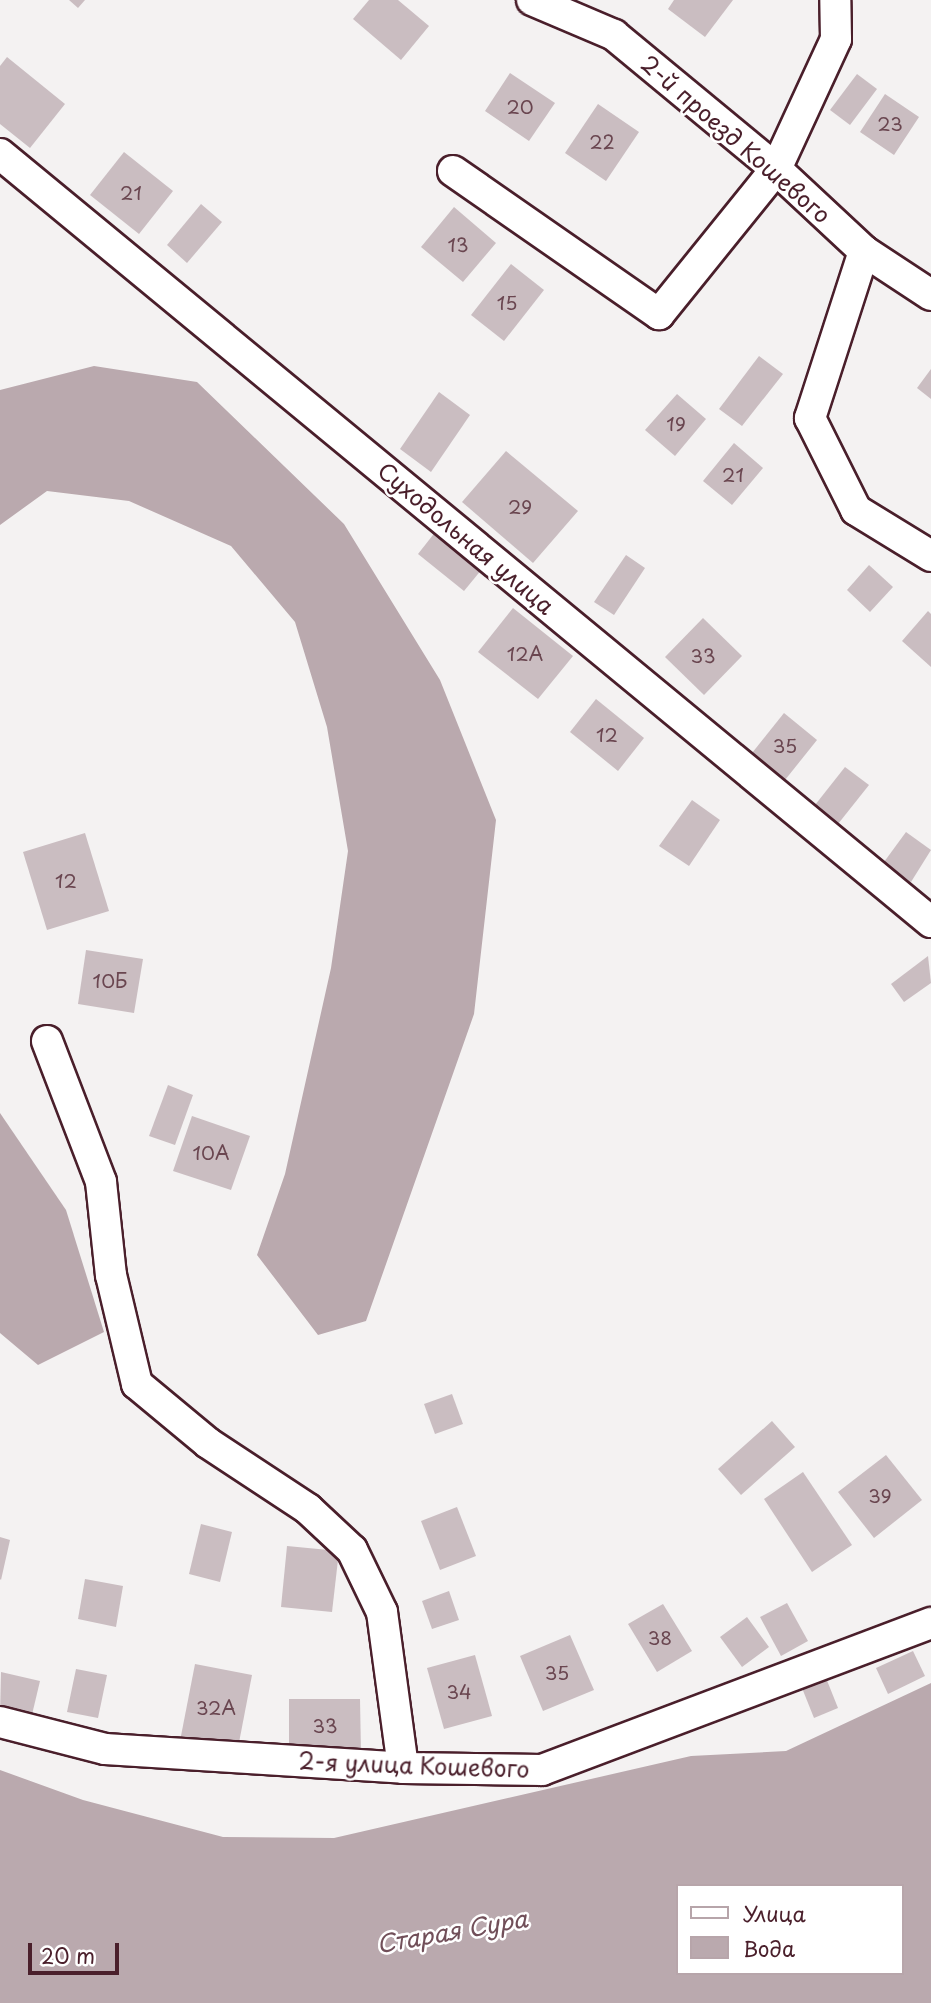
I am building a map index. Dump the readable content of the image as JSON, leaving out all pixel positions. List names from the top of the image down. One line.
{"streets":{"street":["2-й проезд Кошевого","Суходольная улица","2-я улица Кошевого"]},"water":["Старая Сура"],"house_numbers":["20","23","22","21","13","15","19","21","29","12А","33","12","35","12","10Б","10А","39","38","35","34","32А","33"],"legend":["Улица","Вода"],"scale_bar":"20 m"}
